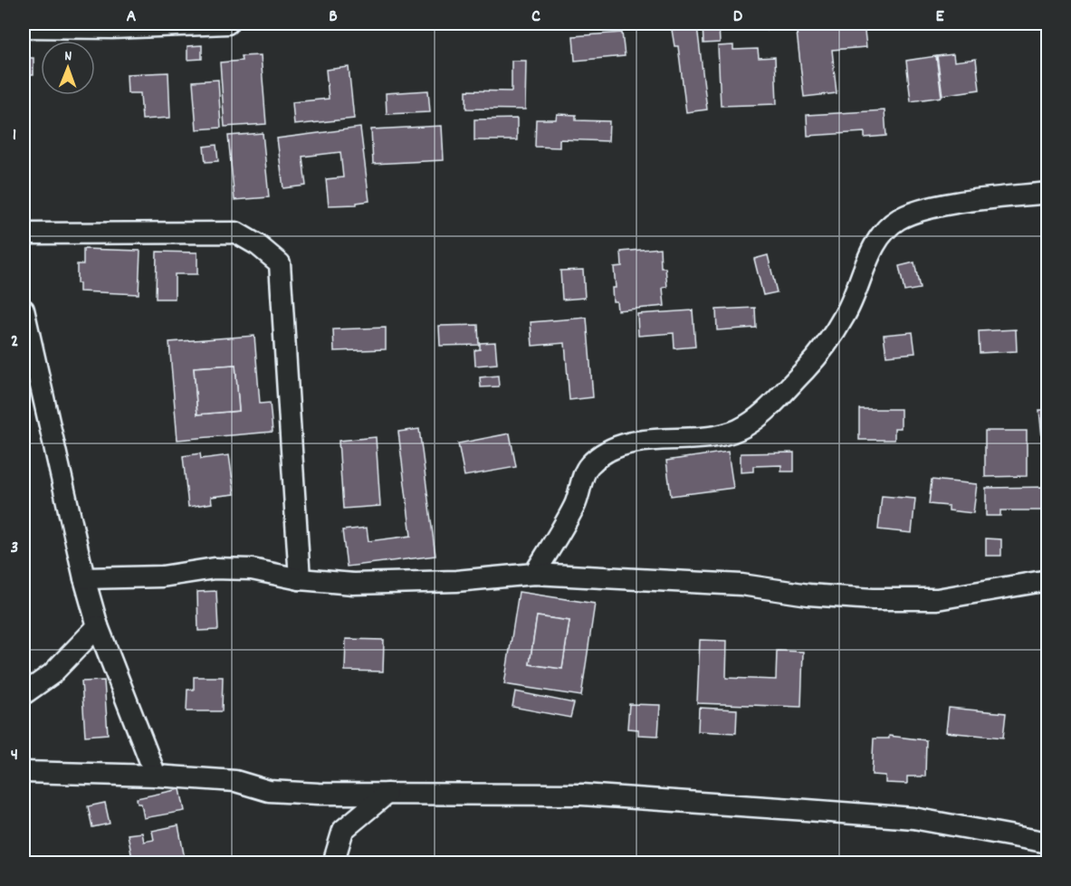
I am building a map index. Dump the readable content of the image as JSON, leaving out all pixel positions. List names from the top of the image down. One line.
{"north":"top","grid":{"columns":["A","B","C","D","E"],"rows":["1","2","3","4"]}}
